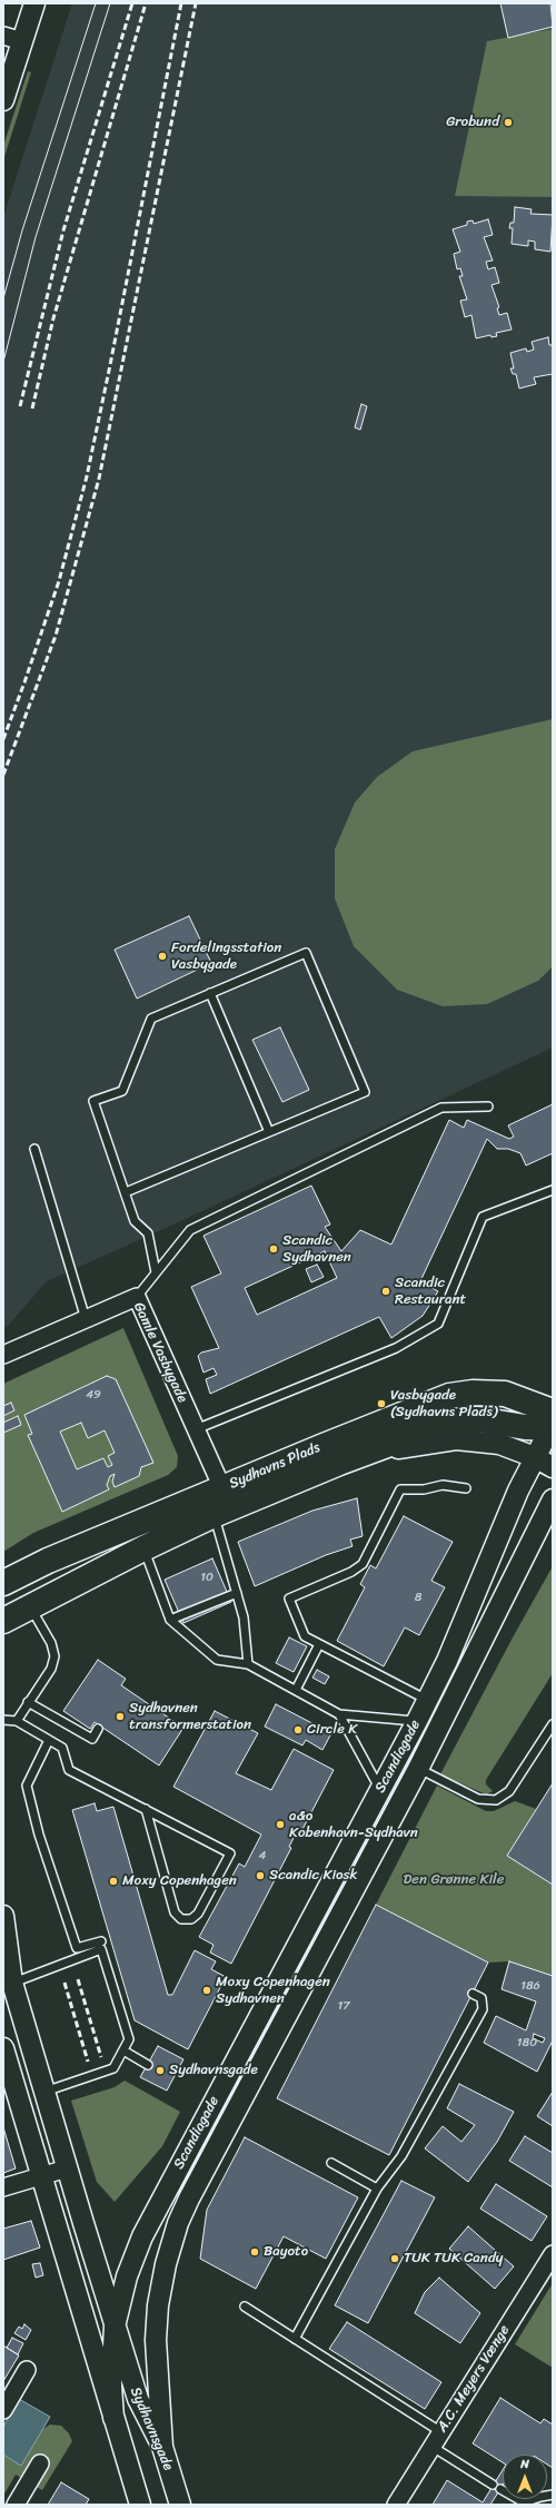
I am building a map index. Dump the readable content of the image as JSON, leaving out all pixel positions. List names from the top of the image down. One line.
{"streets":{"main road":["Sydhavns Plads"],"street":["Gamle Vasbygade","Scandiagade","A.C. Meyers Vænge","Sydhavnsgade"]},"crossings":[["Gamle Vasbygade","Sydhavns Plads"],["Sydhavns Plads","Scandiagade"],["Scandiagade","Sydhavnsgade"]],"parks":["Den Grønne Kile"],"places":["Grobund","Fordelingsstation Vasbygade","Scandic Sydhavnen","Scandic Restaurant","Vasbygade (Sydhavns Plads)","Sydhavnen transformerstation","Circle K","a&o Kobenhavn-Sydhavn","Scandic Kiosk","Moxy Copenhagen","Moxy Copenhagen Sydhavnen","Sydhavnsgade","Bayoto","TUK TUK Candy"],"house_numbers":["49","10","8","4","186","17","180"],"north":"top"}
